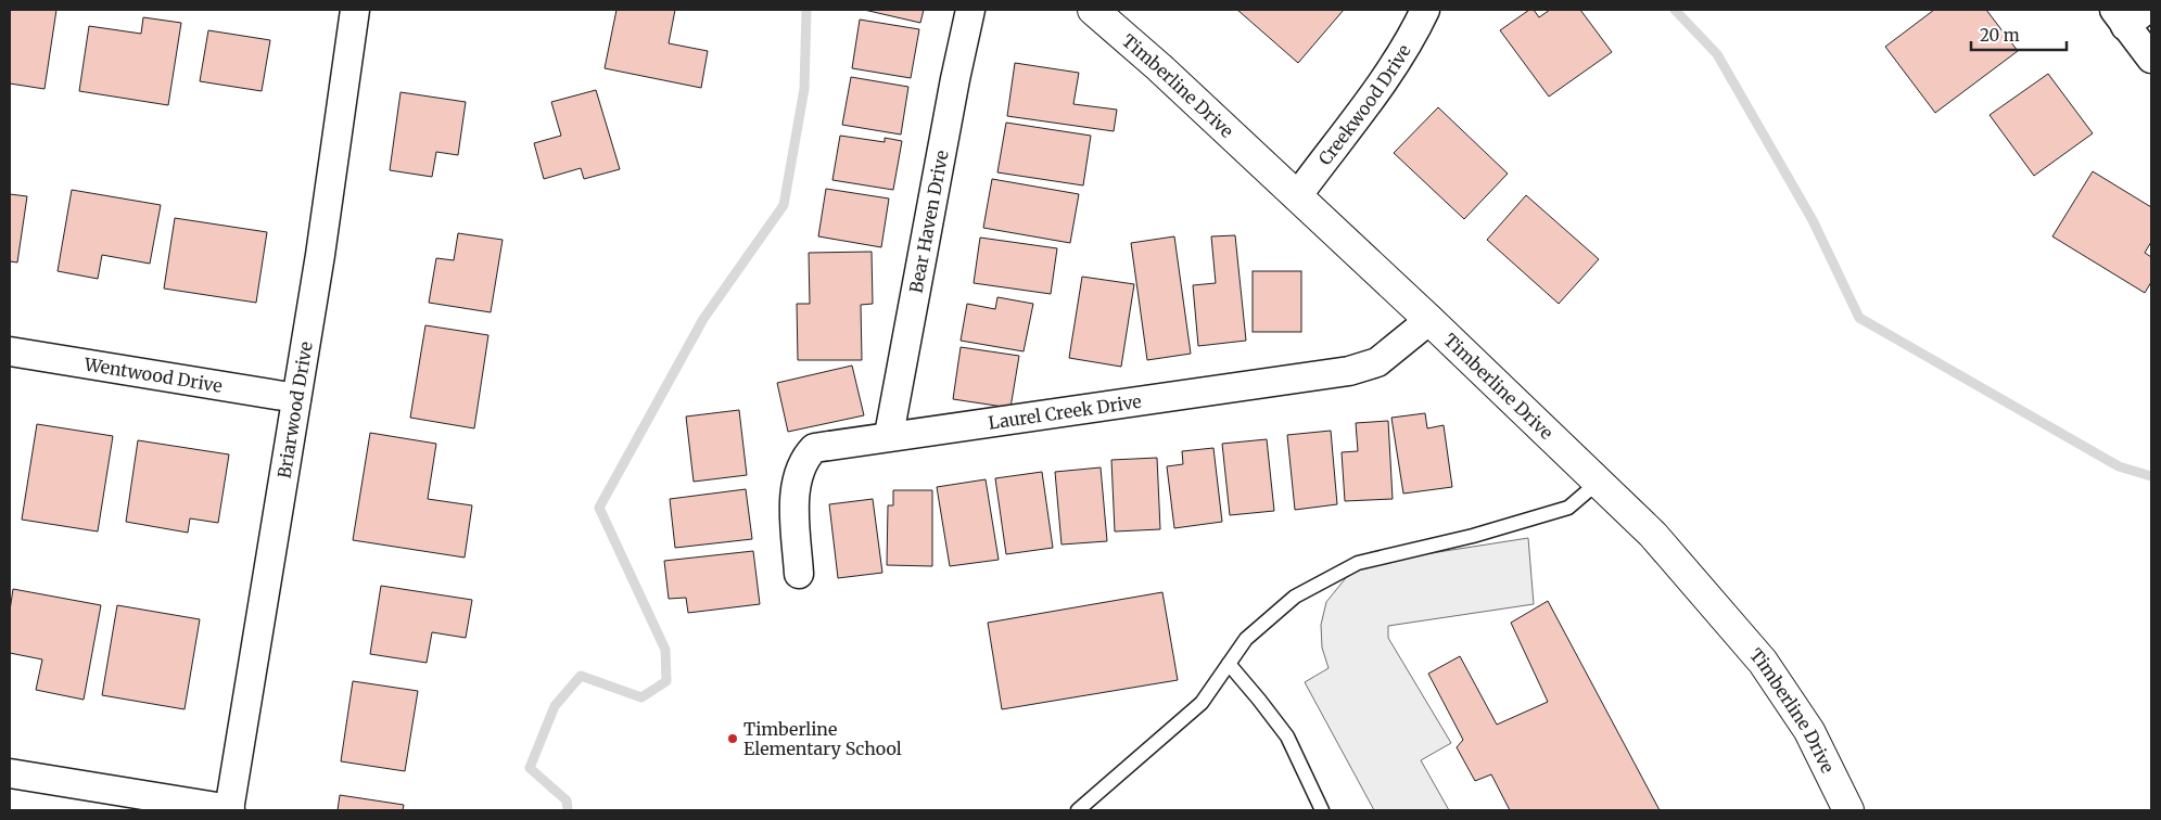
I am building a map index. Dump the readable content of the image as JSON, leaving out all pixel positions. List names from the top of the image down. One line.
{"streets":{"street":["Timberline Drive","Creekwood Drive","Bear Haven Drive","Wentwood Drive","Briarwood Drive","Laurel Creek Drive"]},"crossings":[["Timberline Drive","Creekwood Drive"],["Timberline Drive","Laurel Creek Drive"],["Bear Haven Drive","Laurel Creek Drive"],["Wentwood Drive","Briarwood Drive"]],"places":["Timberline Elementary School"],"scale_bar":"20 m"}
